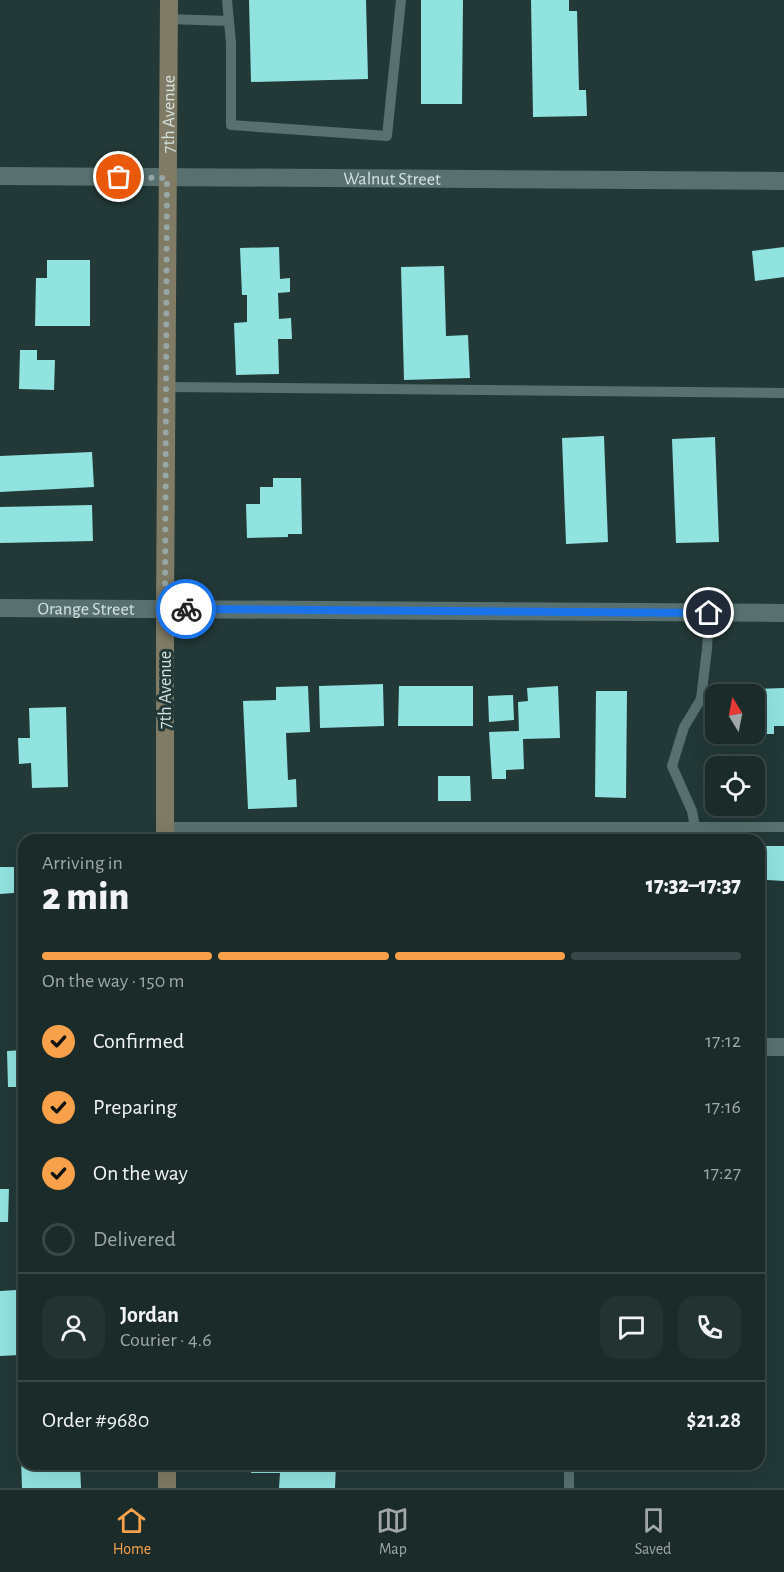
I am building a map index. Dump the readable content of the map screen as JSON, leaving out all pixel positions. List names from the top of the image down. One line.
{"streets":{"street":["7th Avenue","Walnut Street","Orange Street"]},"crossings":[["7th Avenue","Walnut Street"],["7th Avenue","Orange Street"]],"north":"top","page":{"heading":["2 min","Arriving in","17:32–17:37"],"panel":["Jordan","Courier · 4.6","Order #9680","$21.28"],"bar":"On the way · 150 m","list":[["Confirmed","17:12"],["Preparing","17:16"],["On the way","17:27"],"Delivered"],"tabs":["Home","Map","Saved"]}}
